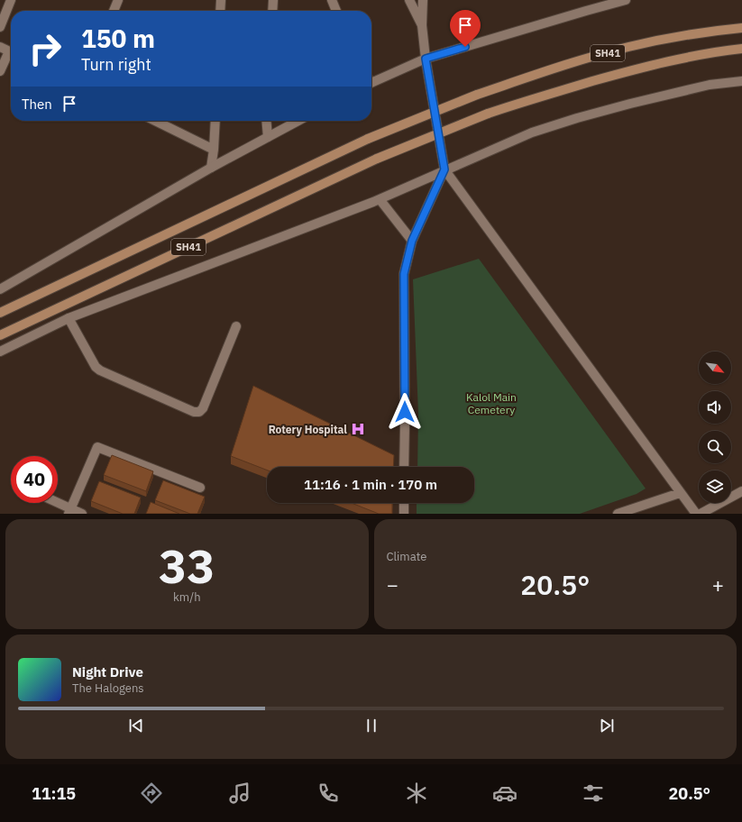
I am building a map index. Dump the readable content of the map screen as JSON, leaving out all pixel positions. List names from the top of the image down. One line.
{"streets":{"main road":["SH41"]},"parks":["Kalol Main Cemetery"],"places":{"hospital":["Rotery Hospital"]},"north":"bottom right","page":{"turn":["150 m","Turn right"],"then":"Then","limit":"40","trip":"11:16 · 1 min · 170 m","tile":[["33","km/h"],"Climate"],"heat":["−","20.5°","+"],"song":["Night Drive","The Halogens"],"tabs":["11:15","20.5°"]}}
